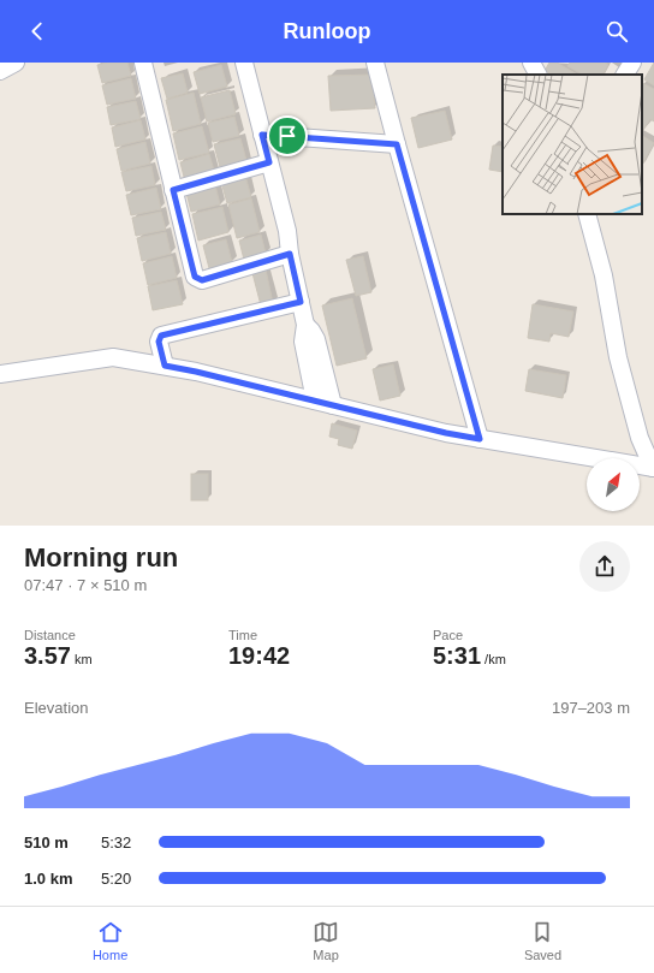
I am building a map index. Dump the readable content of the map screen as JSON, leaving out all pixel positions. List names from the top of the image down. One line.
{"north":"top right","page":{"header":"Runloop","heading":["Morning run","07:47 · 7 × 510 m"],"stats":[["Distance","3.57 km"],["Time","19:42"],["Pace","5:31 /km"]],"chart":["Elevation","197–203 m"],"list":[{"name":"510 m","note":"5:32"},{"name":"1.0 km","note":"5:20"}],"tabs":["Home","Map","Saved"]}}
